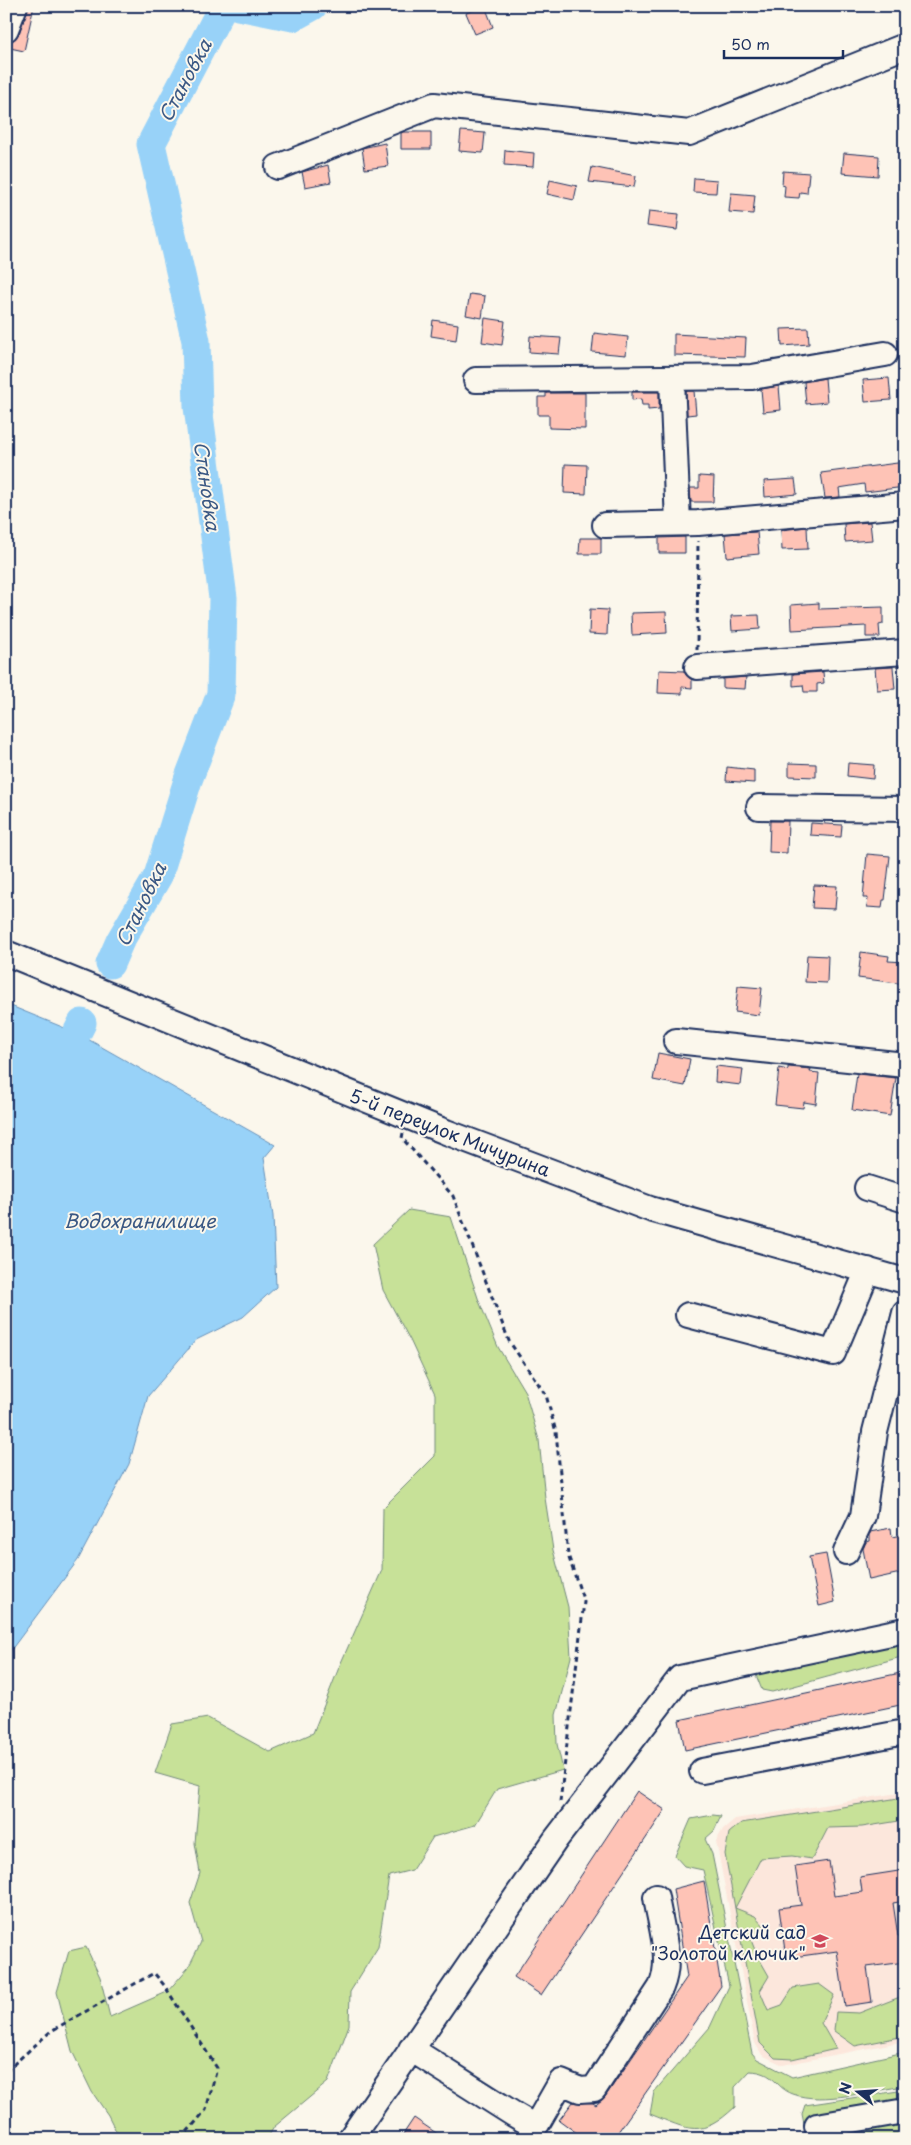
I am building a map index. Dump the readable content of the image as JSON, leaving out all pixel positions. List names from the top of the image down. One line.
{"streets":{"street":["5-й переулок Мичурина"]},"water":["Становка","Водохранилище"],"places":{"school or university":["Детский сад \"Золотой ключик\""]},"scale_bar":"50 m","north":"left"}
